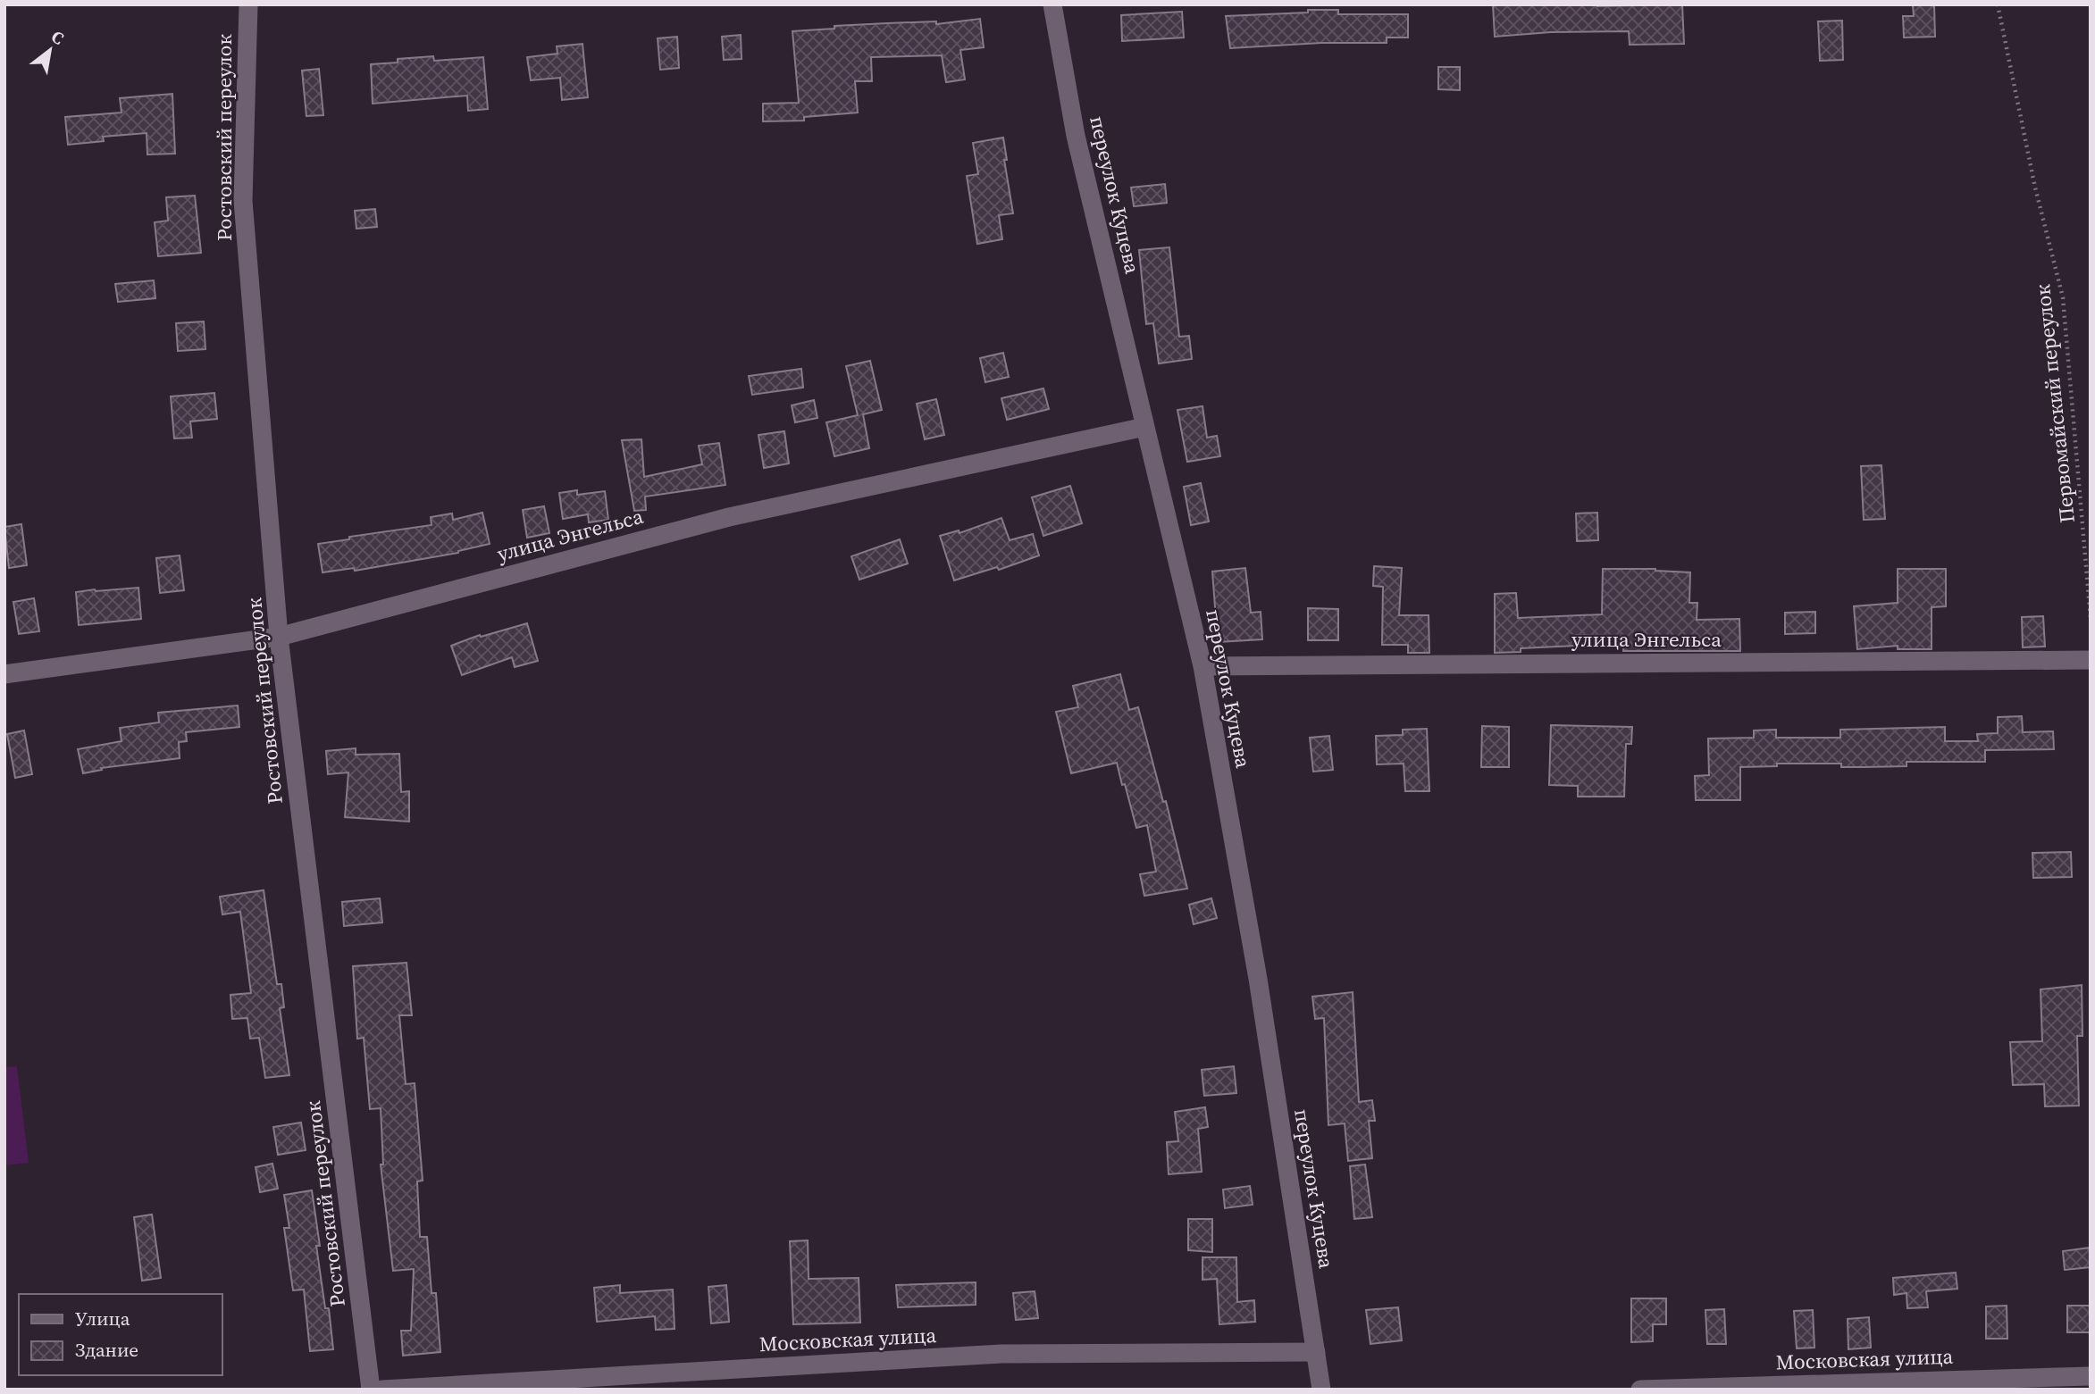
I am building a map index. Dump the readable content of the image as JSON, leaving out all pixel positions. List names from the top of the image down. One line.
{"streets":{"street":["Ростовский переулок","переулок Куцева","улица Энгельса","Московская улица"],"path":["Первомайский переулок"]},"crossings":[["Ростовский переулок","улица Энгельса"],["переулок Куцева","улица Энгельса"],["переулок Куцева","Московская улица"]],"legend":["Улица","Здание"],"north":"top right"}
